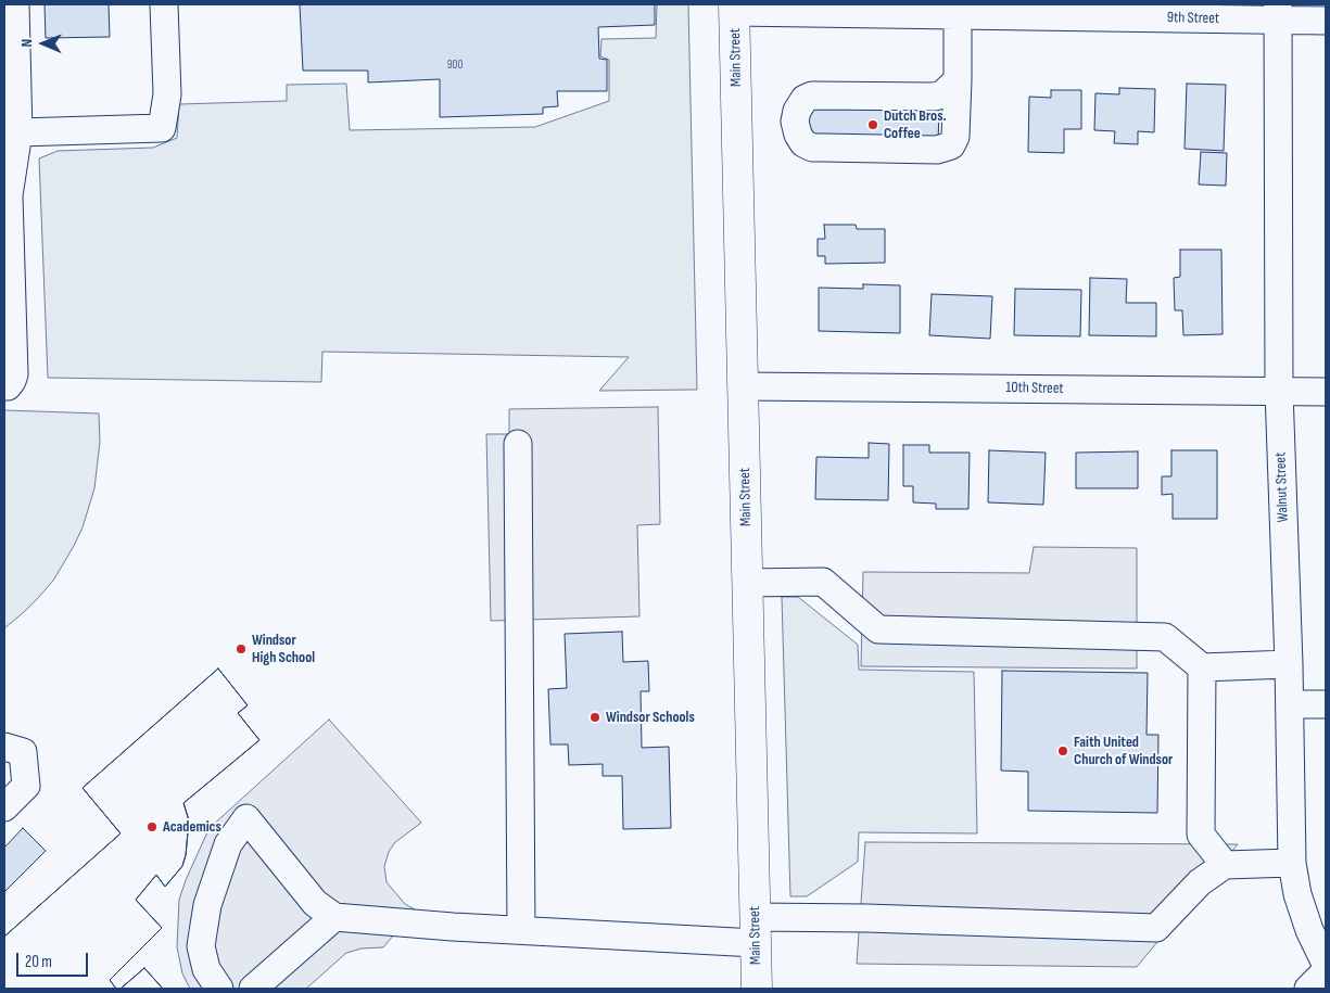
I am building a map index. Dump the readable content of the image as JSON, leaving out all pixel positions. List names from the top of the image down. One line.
{"streets":{"main road":["Main Street"],"street":["9th Street","10th Street","Walnut Street"]},"crossings":[["9th Street","Main Street"],["9th Street","Walnut Street"],["Main Street","10th Street"],["10th Street","Walnut Street"]],"places":["Dutch Bros. Coffee","Windsor High School","Windsor Schools","Faith United Church of Windsor","Academics"],"house_numbers":["900"],"scale_bar":"20 m","north":"left"}
